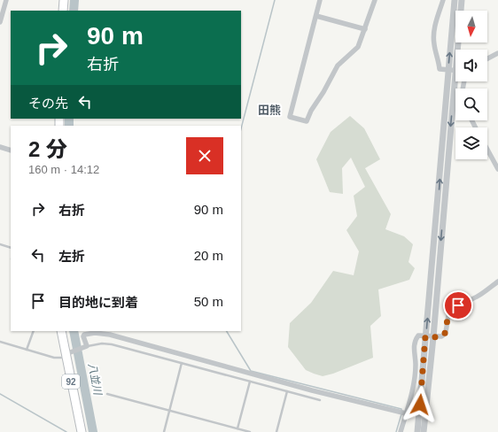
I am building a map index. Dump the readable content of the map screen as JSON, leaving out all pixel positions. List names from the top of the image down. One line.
{"streets":{"main road":["92"]},"districts":["田熊"],"water":["八並川"],"north":"bottom","page":{"turn":["90 m","右折"],"then":"その先","heading":["2 分","160 m · 14:12"],"list":[{"name":"右折","value":"90 m"},{"name":"左折","value":"20 m"},{"name":"目的地に到着","value":"50 m"}]}}
